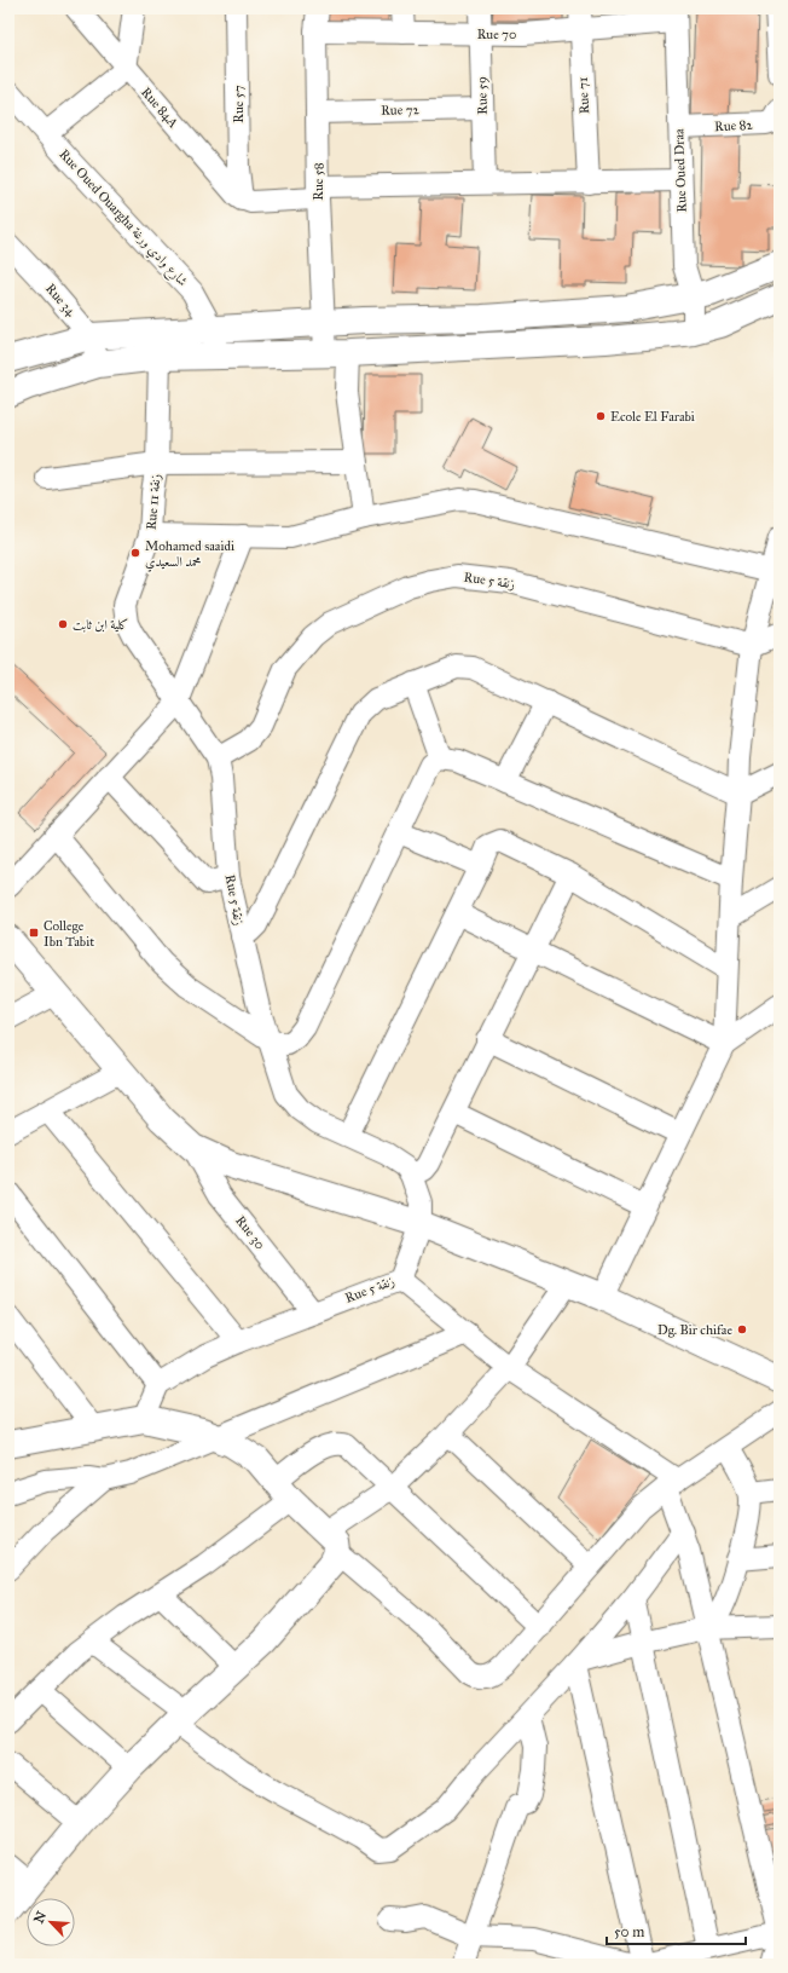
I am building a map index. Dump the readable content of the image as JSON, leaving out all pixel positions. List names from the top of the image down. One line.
{"streets":{"street":["Rue 70","Rue 59","Rue 71","Rue 57","Rue 84A","Rue 72","Rue 82","Rue Oued Draa","Rue 58","Rue Oued Ouargha شارع وادي ورغة","Rue 34","Rue 11 زنقة","Rue 5 زنقة","Rue 30"]},"crossings":[["Rue 70","Rue 59"],["Rue 70","Rue 71"],["Rue 70","Rue Oued Draa"],["Rue 70","Rue 58"],["Rue 59","Rue 72"],["Rue 57","Rue 84A"],["Rue 72","Rue 58"],["Rue 82","Rue Oued Draa"],["Rue 11 زنقة","Rue 5 زنقة"],["Rue 5 زنقة","Rue 30"]],"places":{"other":["Ecole El Farabi","Mohamed saaidi محمد السعيدي","كلية ابن ثابت","Dg. Bir chifae"],"transit":["College Ibn Tabit"]},"scale_bar":"50 m","north":"top left"}
